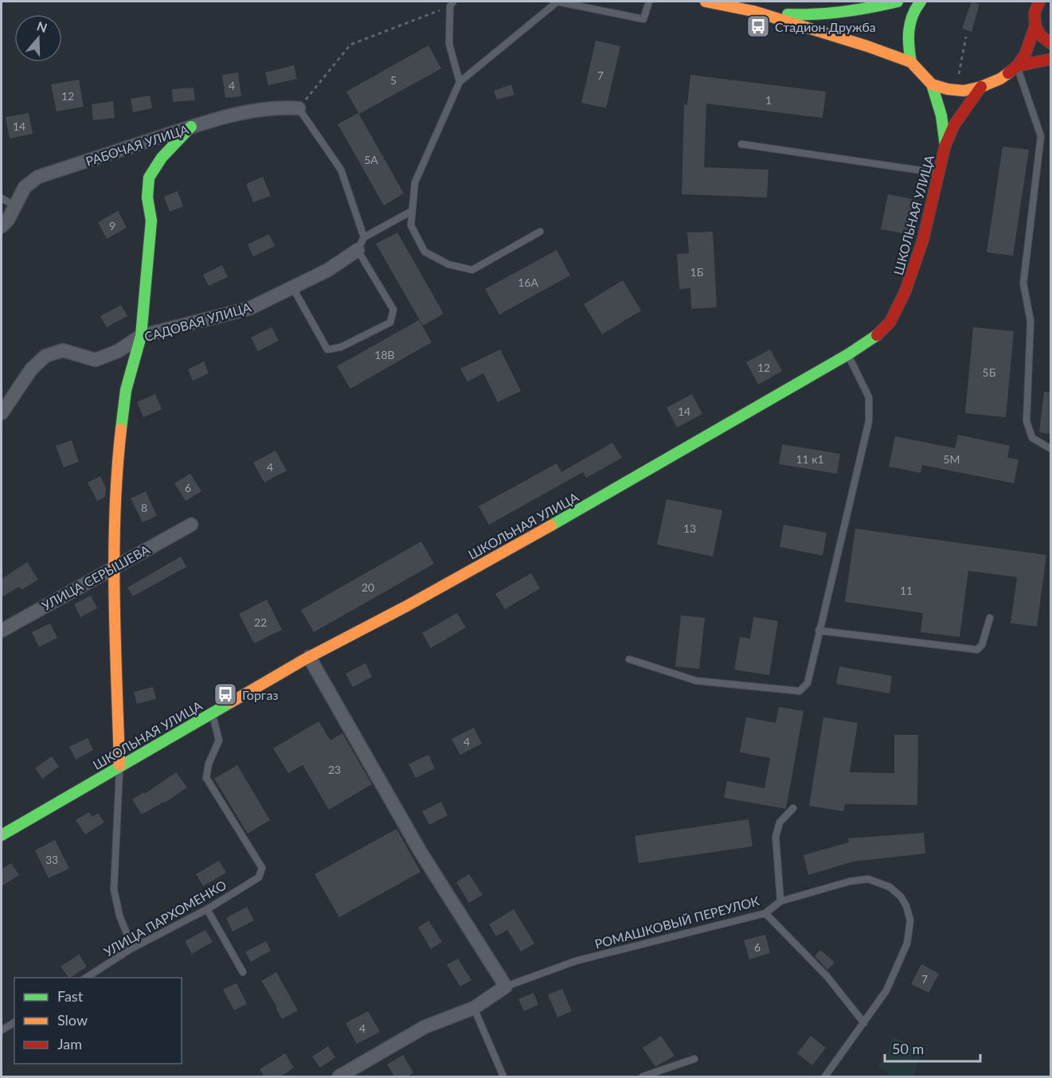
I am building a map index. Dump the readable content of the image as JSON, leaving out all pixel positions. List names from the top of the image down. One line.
{"streets":{"main road":["ШКОЛЬНАЯ УЛИЦА"],"street":["РАБОЧАЯ УЛИЦА","САДОВАЯ УЛИЦА","УЛИЦА СЕРЫШЕВА"],"lane":["УЛИЦА ПАРХОМЕНКО","РОМАШКОВЫЙ ПЕРЕУЛОК"]},"crossings":[["ШКОЛЬНАЯ УЛИЦА","УЛИЦА ПАРХОМЕНКО"]],"places":{"bus stop":["Стадион Дружба","Горгаз"]},"house_numbers":["7","5","4","12","1","14","5А","9","1Б","16А","18В","12","5Б","14","11 к1","5М","4","6","8","13","20","11","22","4","23","33","6","7","4"],"legend":["Fast","Slow","Jam"],"scale_bar":"50 m","north":"top"}
